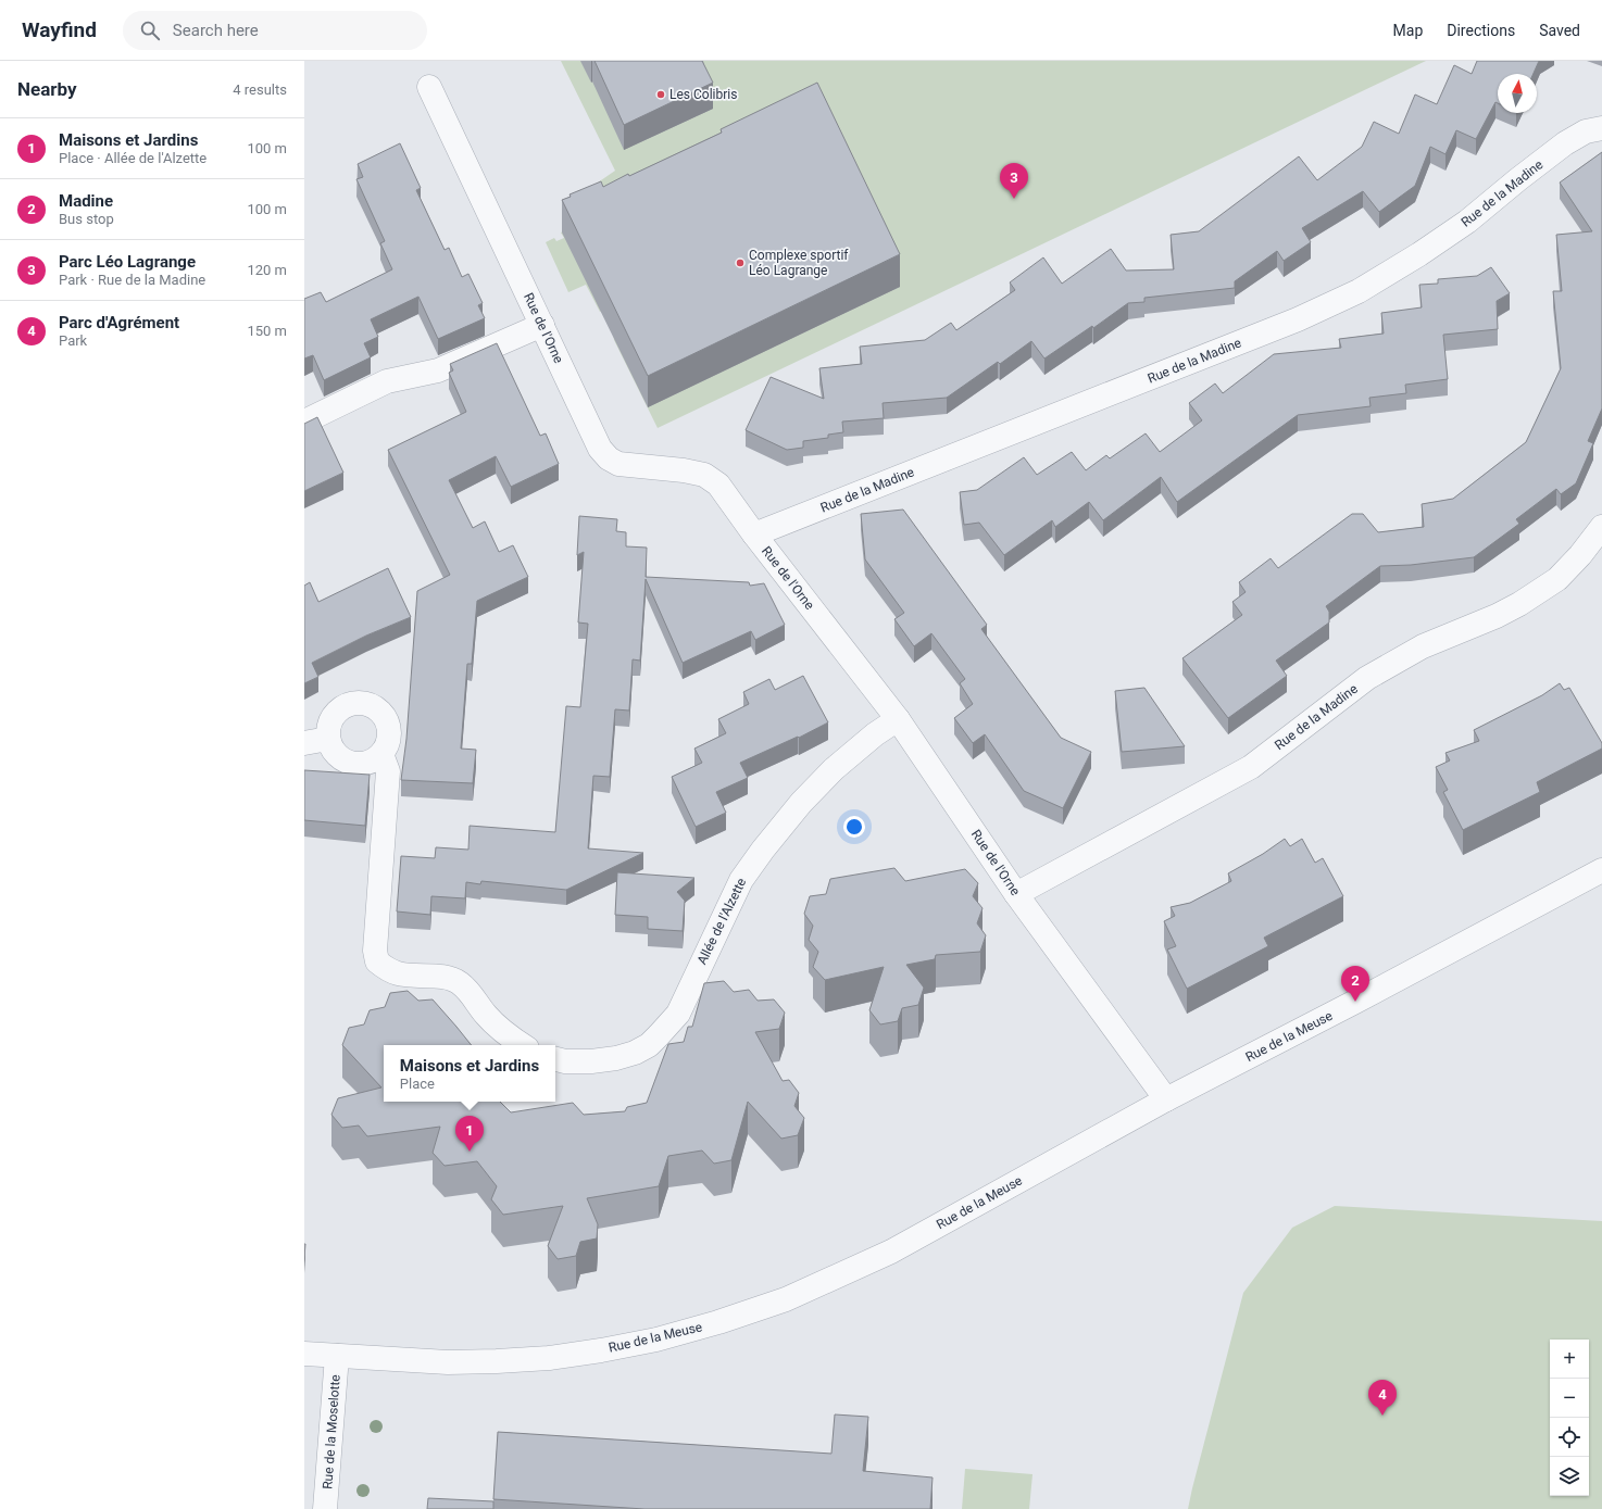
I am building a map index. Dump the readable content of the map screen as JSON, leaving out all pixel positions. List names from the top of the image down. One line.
{"streets":{"street":["Rue de la Madine","Rue de l'Orne","Allée de l'Alzette","Rue de la Meuse","Rue de la Moselotte"]},"crossings":[["Rue de la Madine","Rue de l'Orne"],["Rue de l'Orne","Allée de l'Alzette"],["Rue de l'Orne","Rue de la Meuse"],["Rue de la Meuse","Rue de la Moselotte"]],"places":["Les Colibris","Complexe sportif Léo Lagrange"],"north":"top","page":{"header":"Wayfind","search":"Search here","nav":["Map","Directions","Saved"],"heading":["Nearby","4 results"],"list":[{"mark":"1","name":"Maisons et Jardins","note":"Place · Allée de l'Alzette","value":"100 m"},{"mark":"2","name":"Madine","note":"Bus stop","value":"100 m"},{"mark":"3","name":"Parc Léo Lagrange","note":"Park · Rue de la Madine","value":"120 m"},{"mark":"4","name":"Parc d'Agrément","note":"Park","value":"150 m"}],"pins":["3","2","1","4"],"popup":["Maisons et Jardins","Place"],"map_buttons":["+","−"]}}
